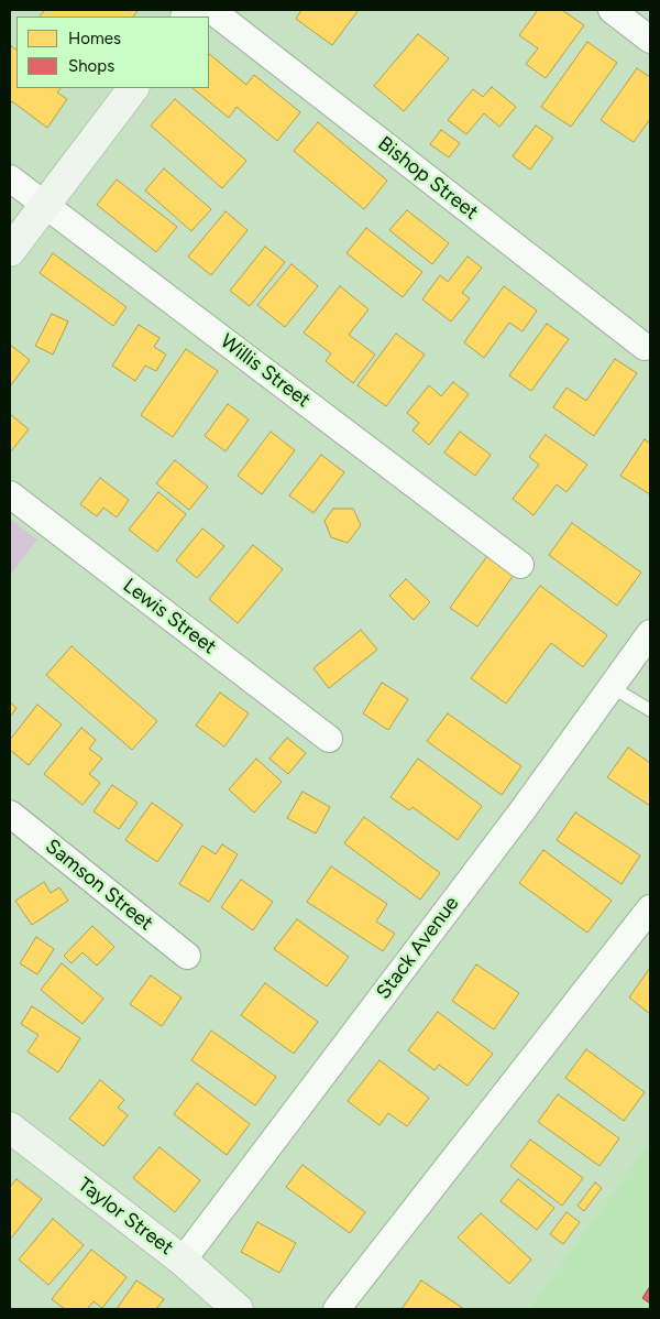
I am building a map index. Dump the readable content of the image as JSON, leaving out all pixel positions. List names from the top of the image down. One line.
{"streets":{"street":["Bishop Street","Willis Street","Lewis Street","Samson Street","Stack Avenue","Taylor Street"]},"crossings":[["Stack Avenue","Taylor Street"]],"legend":["Homes","Shops"]}
